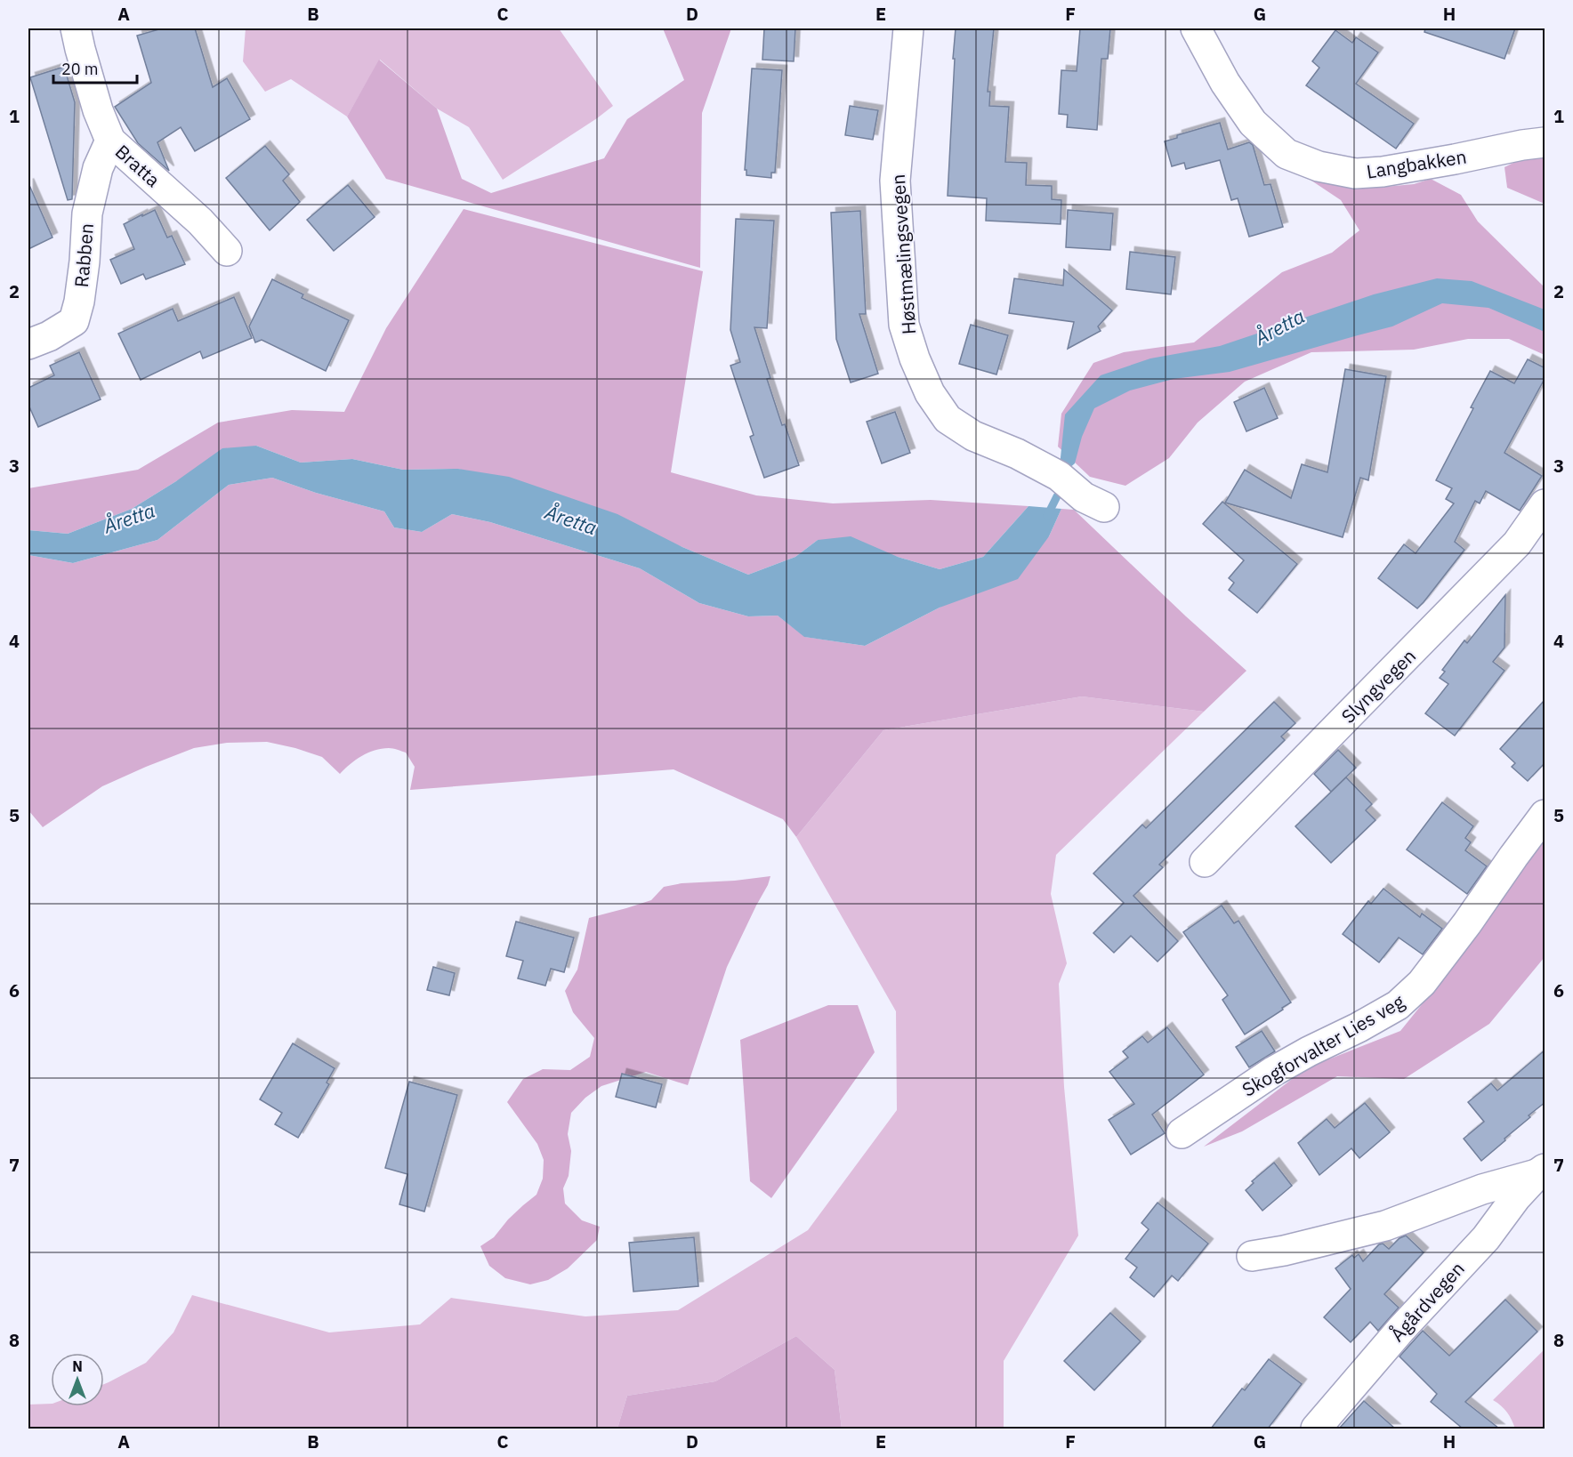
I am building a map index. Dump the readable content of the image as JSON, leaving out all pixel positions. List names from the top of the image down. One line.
{"streets":{"street":["Langbakken","Bratta","Høstmælingsvegen","Rabben","Slyngvegen","Skogforvalter Lies veg","Ågårdvegen"]},"crossings":[["Bratta","Rabben"]],"water":["Åretta"],"scale_bar":"20 m","north":"top","grid":{"columns":["A","B","C","D","E","F","G","H"],"rows":["1","2","3","4","5","6","7","8"]}}
